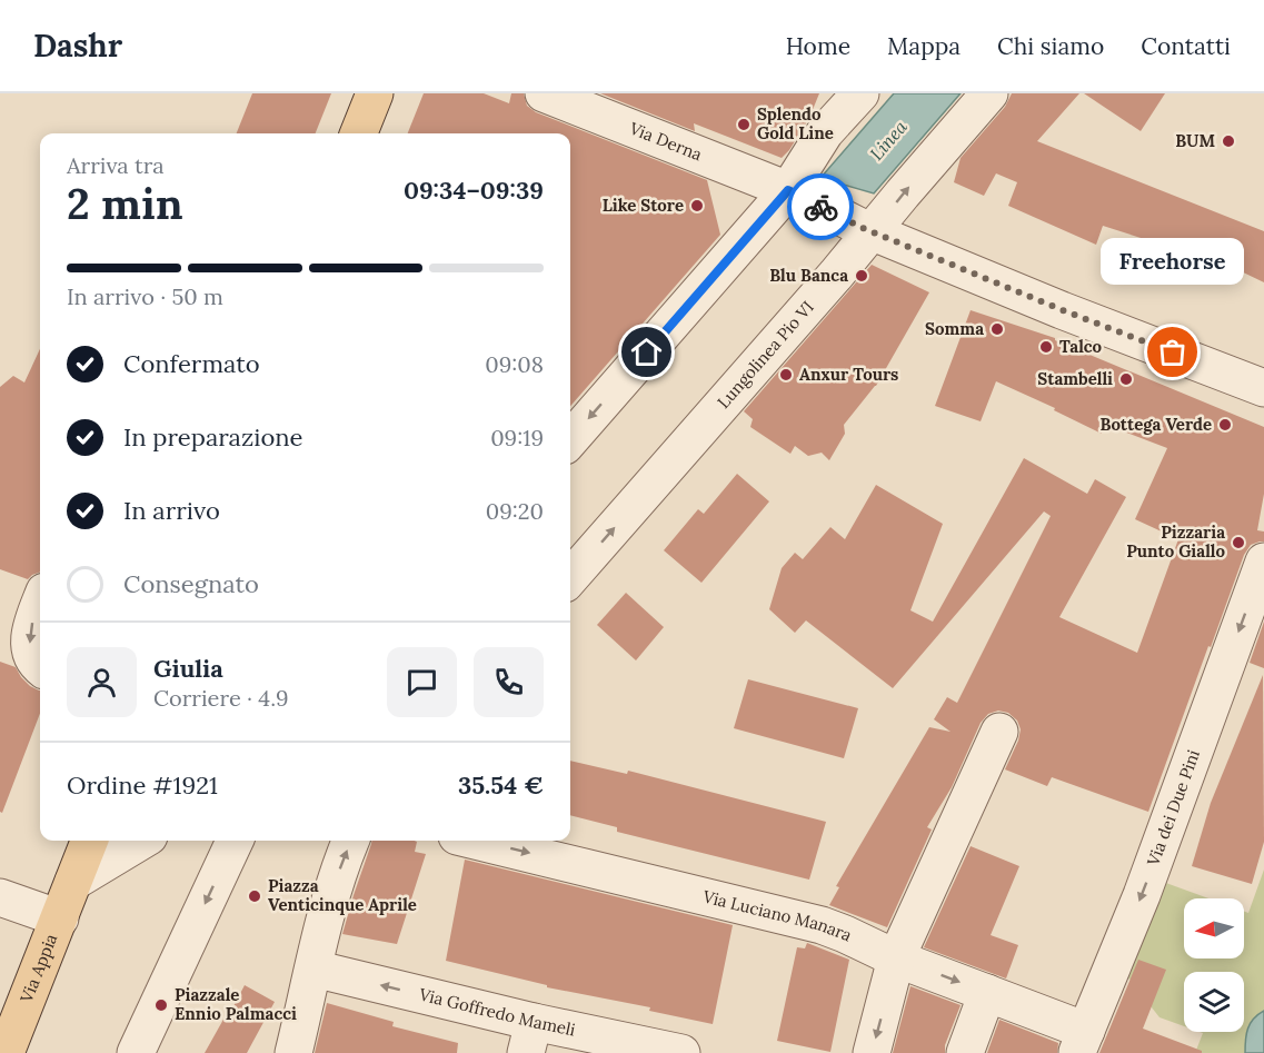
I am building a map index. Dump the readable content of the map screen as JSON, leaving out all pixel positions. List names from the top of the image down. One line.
{"streets":{"main road":["Via Appia"],"street":["Via Derna","Lungolinea Pio VI","Via dei Due Pini","Via Luciano Manara","Via Goffredo Mameli"]},"crossings":[["Via Derna","Lungolinea Pio VI"],["Via dei Due Pini","Via Luciano Manara"]],"one_way":["Via Luciano Manara","Via Goffredo Mameli"],"water":["Linea"],"places":["Splendo Gold Line","BUM","Like Store","Blu Banca","Somma","Talco","Freehorse","Anxur Tours","Stambelli","Bottega Verde","Pizzaria Punto Giallo","Piazza Venticinque Aprile","Piazzale Ennio Palmacci"],"north":"left","page":{"header":"Dashr","nav":["Home","Mappa","Chi siamo","Contatti"],"heading":["2 min","Arriva tra","09:34–09:39"],"panel":["Giulia","Corriere · 4.9","Ordine #1921","35.54 €"],"bubble":"Freehorse","bar":"In arrivo · 50 m","list":[["Confermato","09:08"],["In preparazione","09:19"],["In arrivo","09:20"],"Consegnato"]}}
